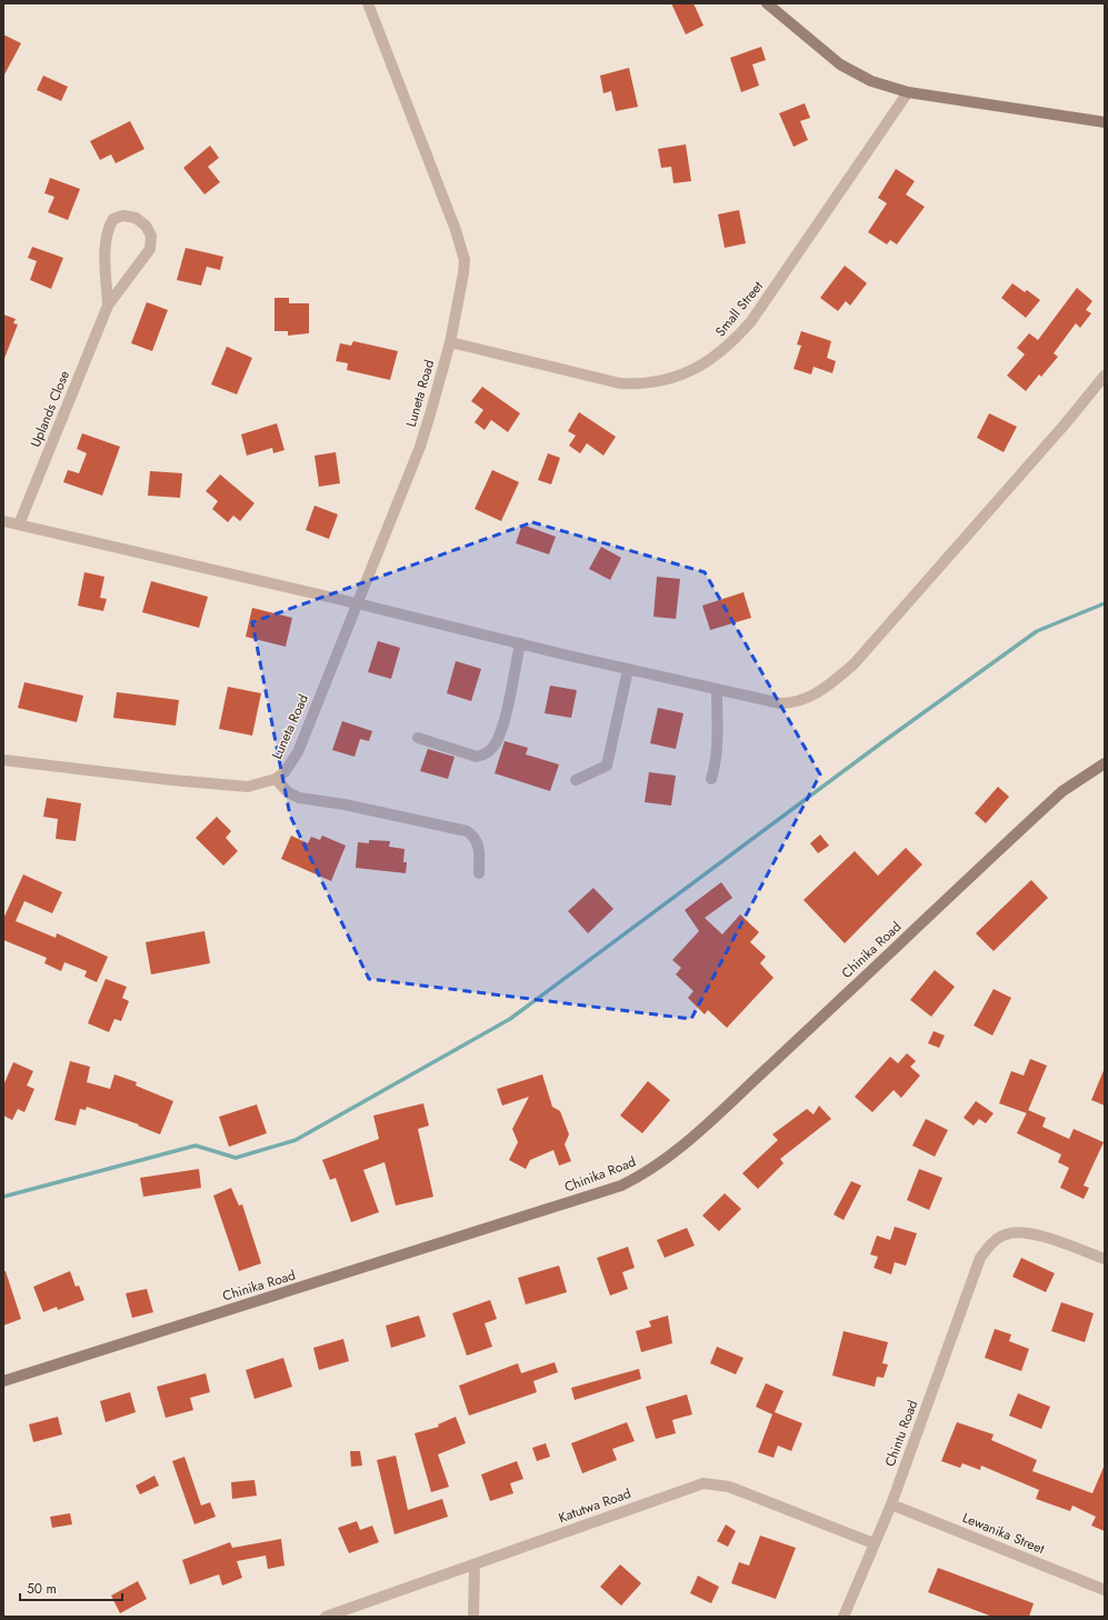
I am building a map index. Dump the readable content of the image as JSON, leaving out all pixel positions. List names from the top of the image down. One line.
{"streets":{"main road":["Chinika Road"],"street":["Small Street","Luneta Road","Uplands Close","Chintu Road","Katutwa Road","Lewanika Street"]},"crossings":[["Small Street","Luneta Road"],["Chintu Road","Katutwa Road"],["Chintu Road","Lewanika Street"]],"scale_bar":"50 m"}
